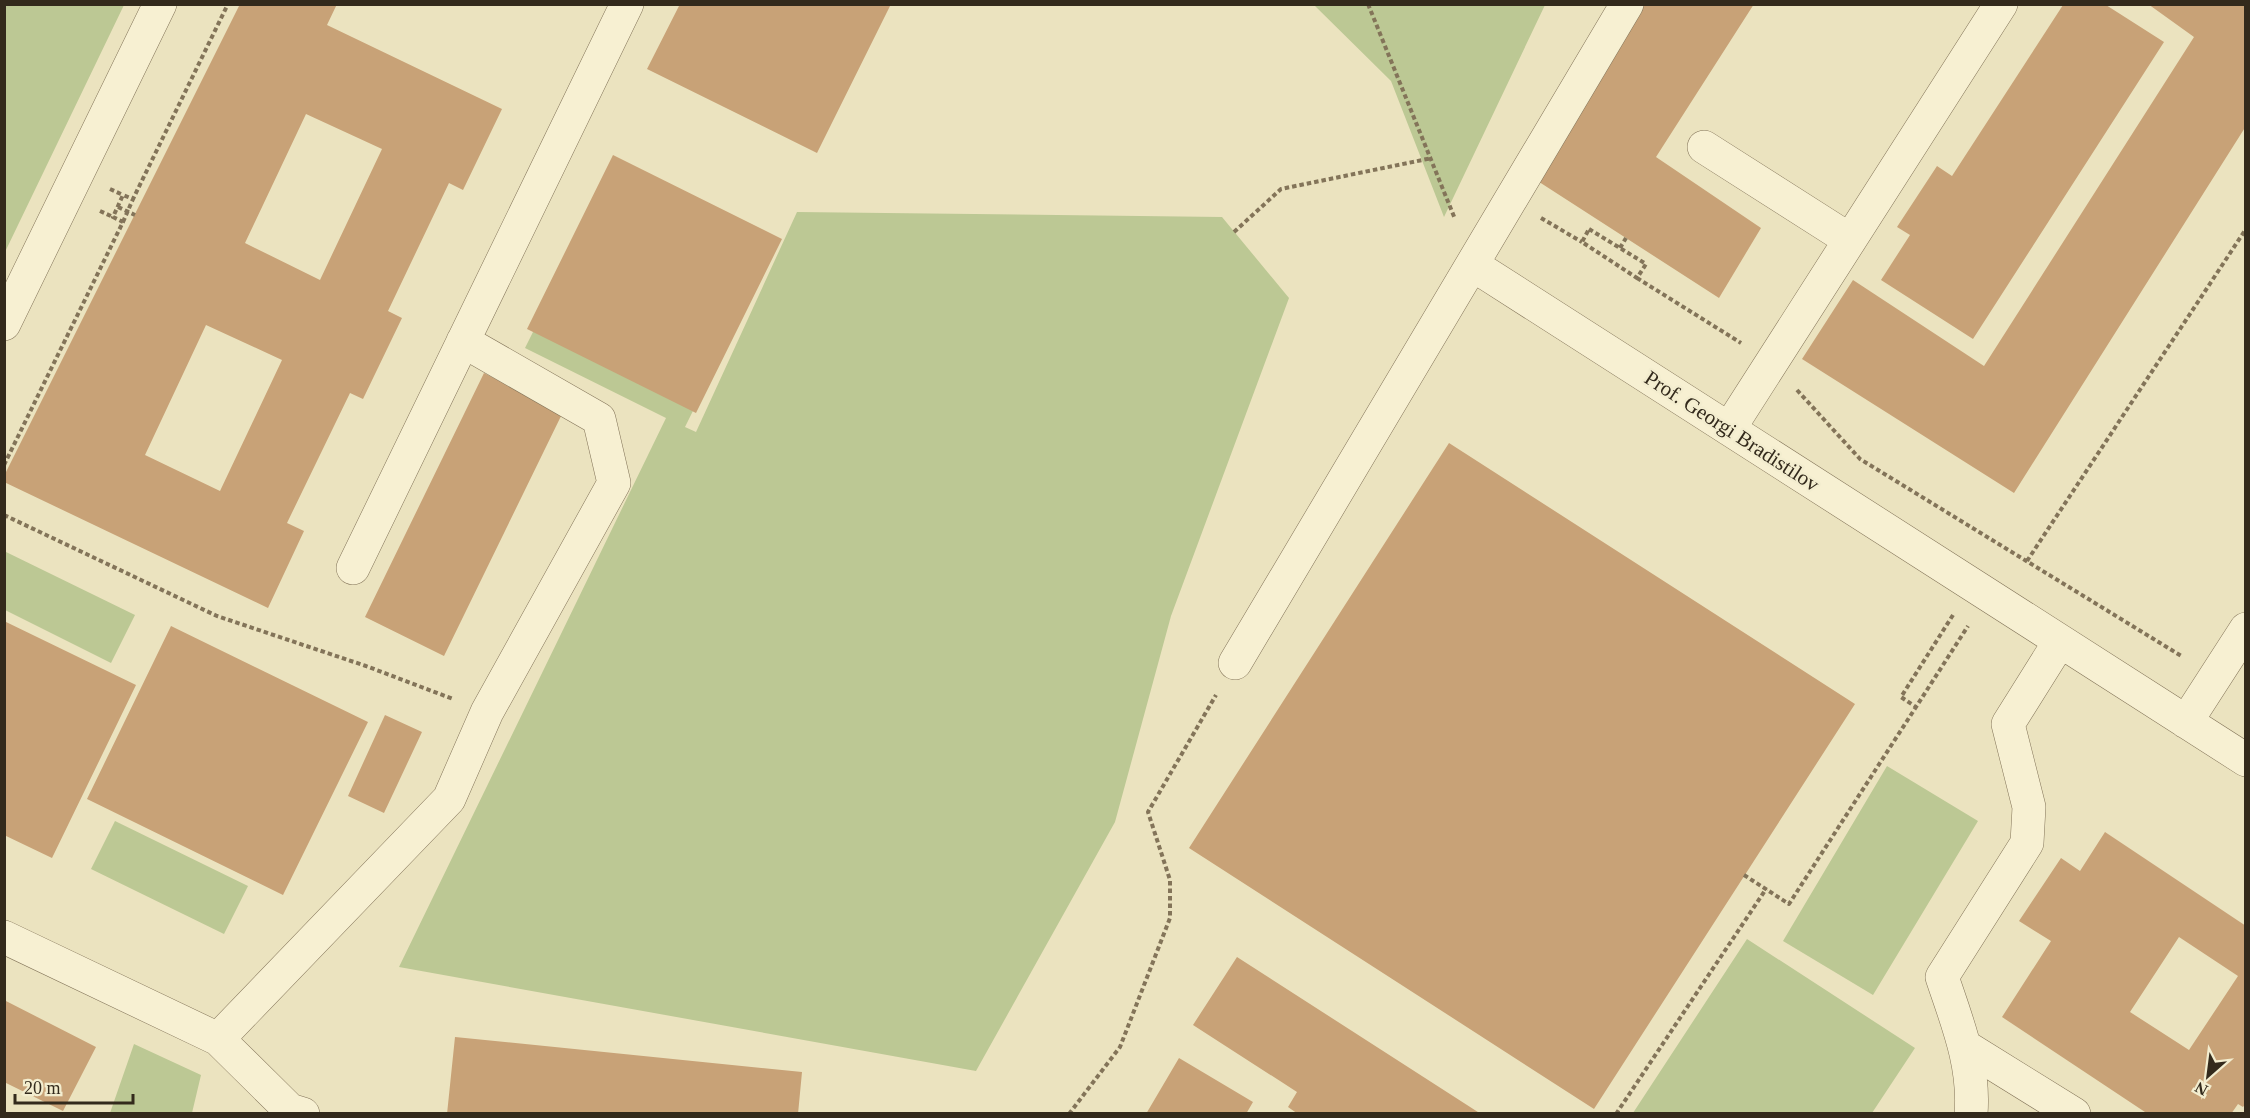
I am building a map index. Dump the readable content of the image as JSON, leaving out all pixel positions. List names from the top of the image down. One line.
{"streets":{"street":["Prof. Georgi Bradistilov"]},"scale_bar":"20 m","north":"bottom left"}
